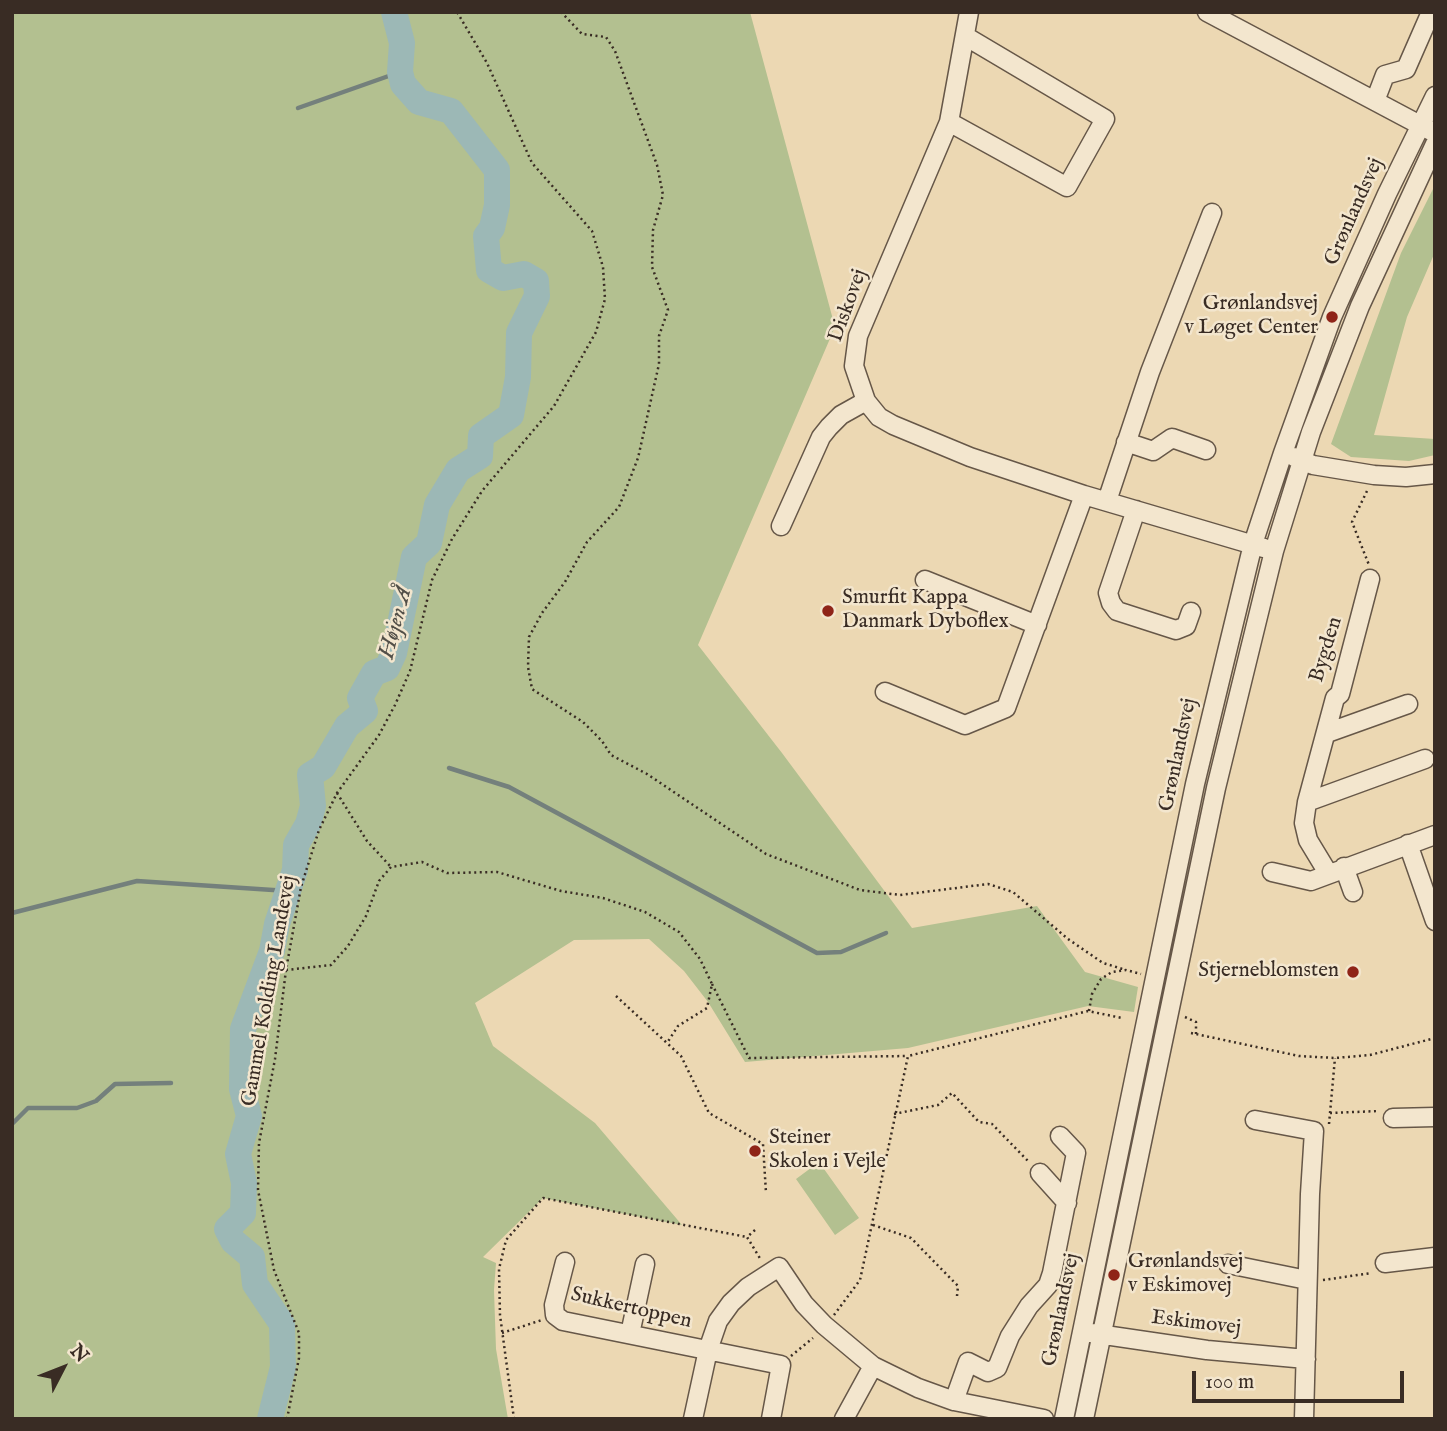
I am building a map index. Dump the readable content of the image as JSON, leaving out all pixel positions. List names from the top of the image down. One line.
{"streets":{"street":["Grønlandsvej","Diskovej","Bygden","Sukkertoppen","Eskimovej"],"path":["Gammel Kolding Landevej"]},"crossings":[["Grønlandsvej","Diskovej"],["Grønlandsvej","Eskimovej"]],"water":["Højen Å"],"places":["Grønlandsvej v Løget Center","Smurfit Kappa Danmark Dyboflex","Stjerneblomsten","Steiner Skolen i Vejle","Grønlandsvej v Eskimovej"],"scale_bar":"100 m","north":"top right"}
